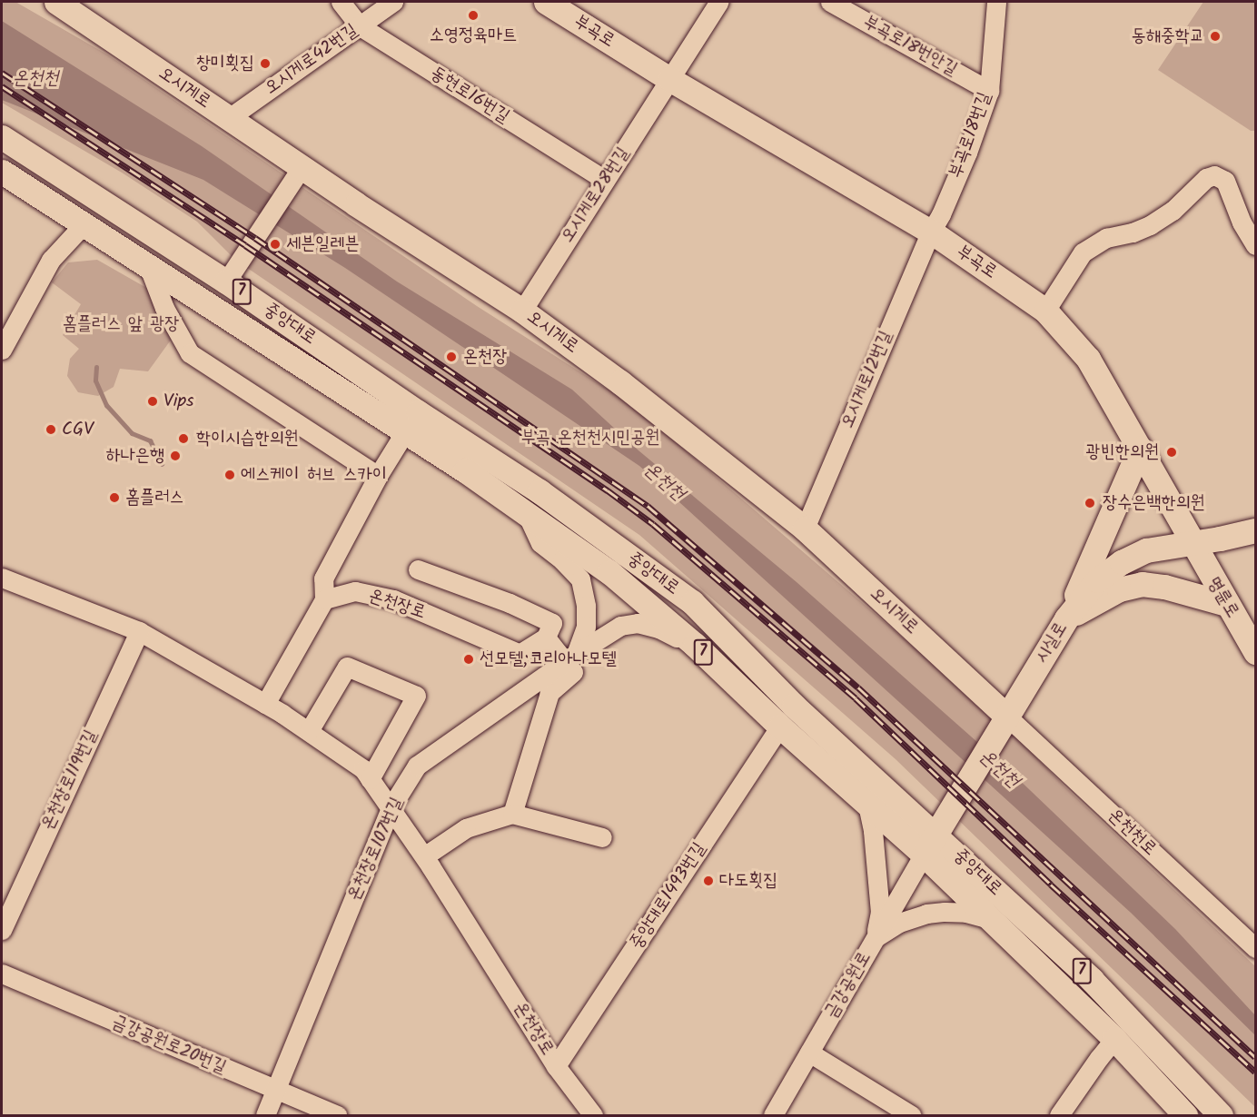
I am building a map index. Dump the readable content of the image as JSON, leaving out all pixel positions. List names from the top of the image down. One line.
{"streets":{"main road":["부곡로","오시게로","7","중앙대로","명륜로","시실로"],"street":["부곡로18번안길","오시게로42번길","동현로16번길","부곡로18번길","오시게로28번길","오시게로12번길","온천장로","온천장로119번길","온천천로","온천장로107번길","중앙대로1493번길","금강공원로","금강공원로20번길"]},"crossings":[["부곡로","부곡로18번길"],["부곡로","오시게로28번길"],["부곡로","오시게로12번길"],["부곡로","명륜로"],["부곡로","시실로"],["부곡로18번안길","부곡로18번길"],["오시게로42번길","오시게로"],["오시게로42번길","동현로16번길"],["오시게로","오시게로28번길"],["오시게로","오시게로12번길"],["오시게로","시실로"],["오시게로","온천천로"],["동현로16번길","오시게로28번길"],["부곡로18번길","오시게로12번길"],["중앙대로","시실로"],["중앙대로","온천장로107번길"],["중앙대로","중앙대로1493번길"],["중앙대로","금강공원로"],["명륜로","시실로"],["온천장로","온천장로119번길"],["온천장로","온천장로107번길"],["온천장로","중앙대로1493번길"],["시실로","온천천로"],["시실로","금강공원로"],["온천장로107번길","금강공원로20번길"]],"water":["온천천"],"parks":["홈플러스 앞 광장","부곡 온천천시민공원"],"places":["소영정육마트","동해중학교","창미횟집","세븐일레븐","온천장","Vips","CGV","학이시습한의원","광빈한의원","하나은행","에스케이 허브 스카이","홈플러스","장수은백한의원","선모텔;코리아나모텔","다도횟집"]}
